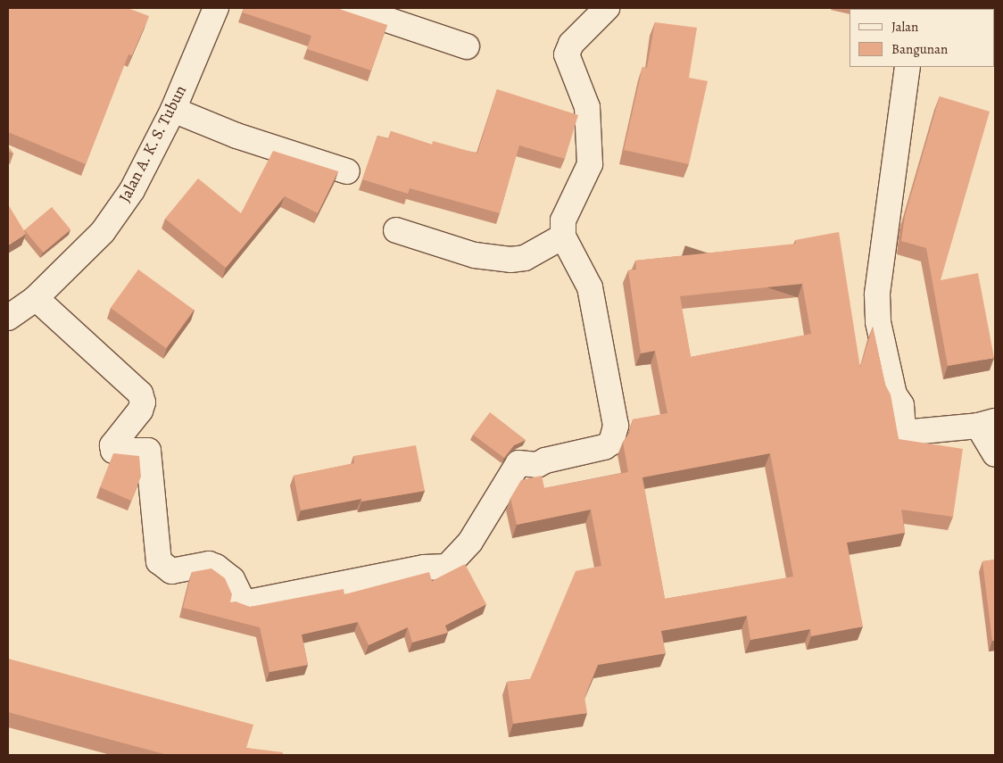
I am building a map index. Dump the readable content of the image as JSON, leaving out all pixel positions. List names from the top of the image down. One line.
{"streets":{"street":["Jalan A. K. S. Tubun"]},"legend":["Jalan","Bangunan"]}
